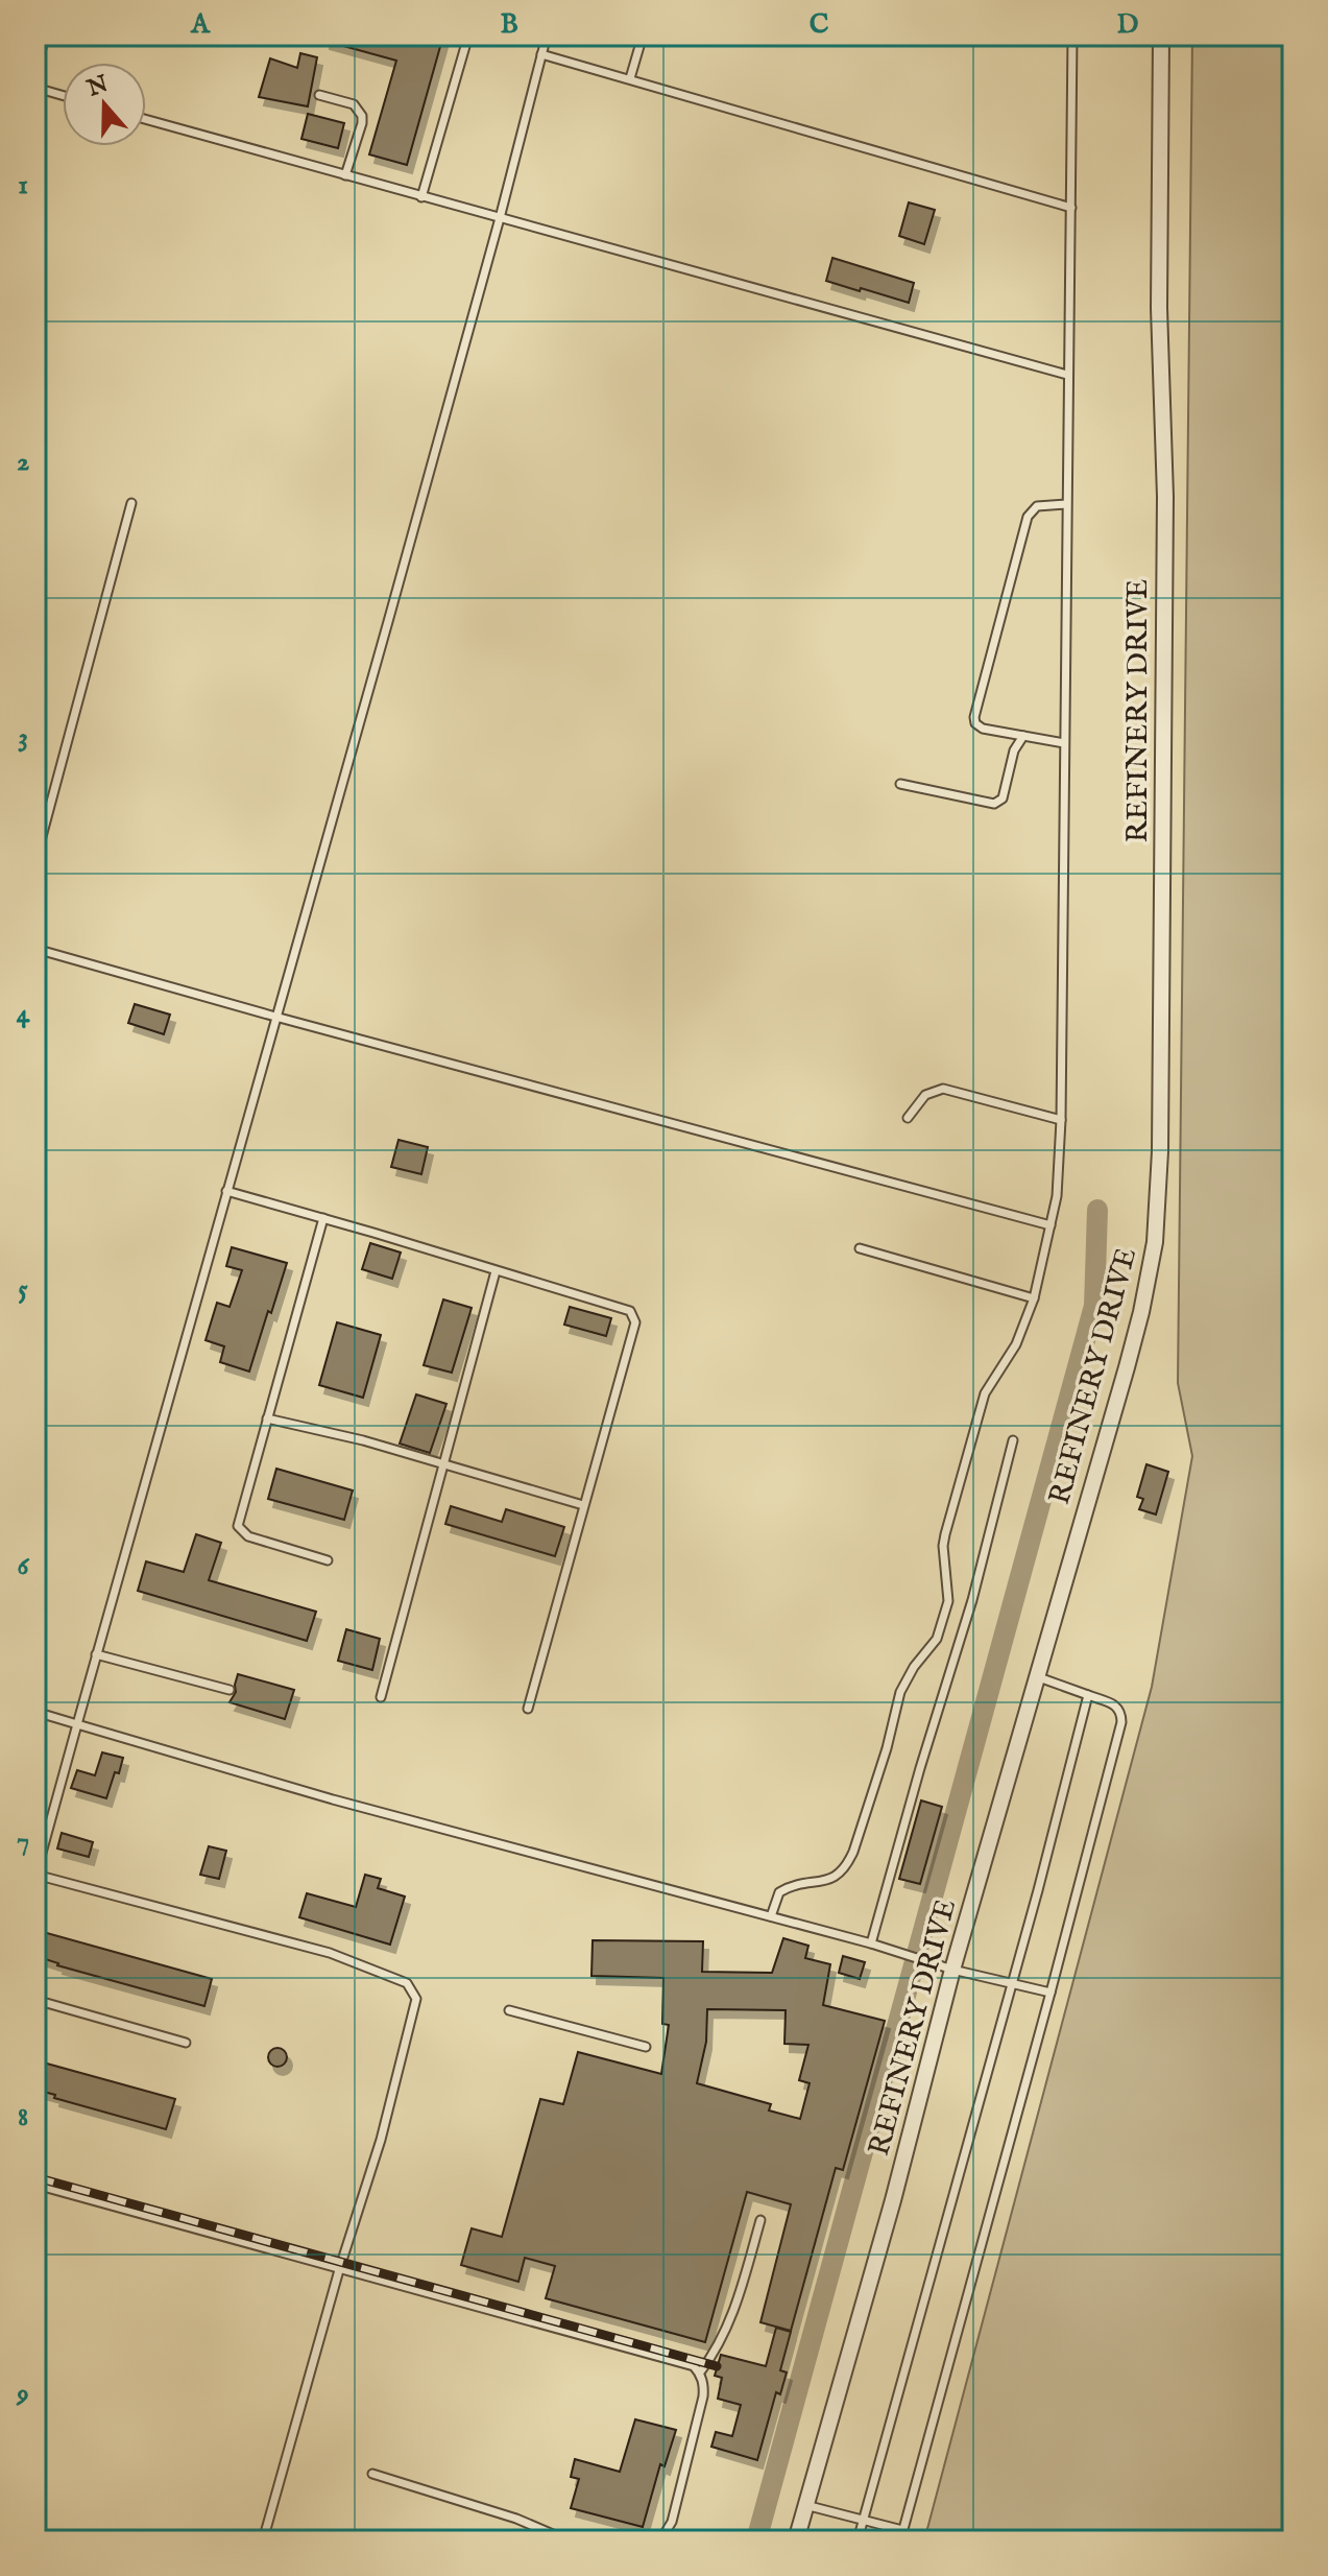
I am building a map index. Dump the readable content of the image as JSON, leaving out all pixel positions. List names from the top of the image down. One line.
{"streets":{"street":["REFINERY DRIVE"]},"north":"top","grid":{"columns":["A","B","C","D"],"rows":["1","2","3","4","5","6","7","8","9"]}}
